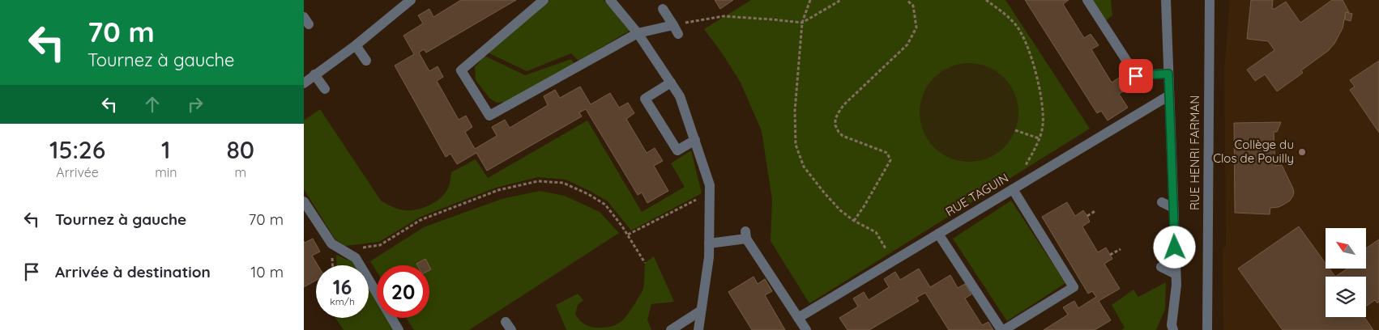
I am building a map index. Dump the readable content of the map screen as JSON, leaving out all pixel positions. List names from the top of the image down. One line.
{"streets":{"street":["RUE HENRI FARMAN","RUE TAGUIN"]},"places":["Collège du Clos de Pouilly"],"north":"top left","page":{"turn":["70 m","Tournez à gauche"],"eta":["15:26","Arrivée","1","min","80","m"],"list":[{"name":"Tournez à gauche","value":"70 m"},{"name":"Arrivée à destination","value":"10 m"}],"speed":"16 km/h","limit":"20"}}
